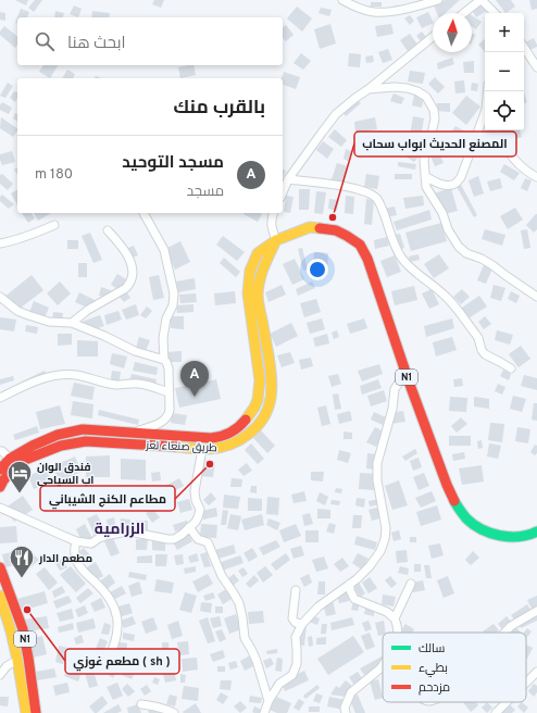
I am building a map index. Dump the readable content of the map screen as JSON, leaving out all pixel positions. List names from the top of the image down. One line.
{"streets":{"highway":["N1","طريق صنعاء تعز"]},"districts":["الزرامية"],"places":{"other":["المصنع الحديث ابواب سحاب","مطاعم الكنج الشيباني","مطعم غوزي ( sh )"],"hotel":["فندق الوان اب السياحي"],"restaurant":["مطعم الدار"]},"legend":["سالك","بطيء","مزدحم"],"north":"top","page":{"map_buttons":["+","−"],"search":"ابحث هنا","heading":"بالقرب منك","list":[{"mark":"A","name":"مسجد التوحيد","note":"مسجد","value":"180 m"}],"pins":"A"}}
